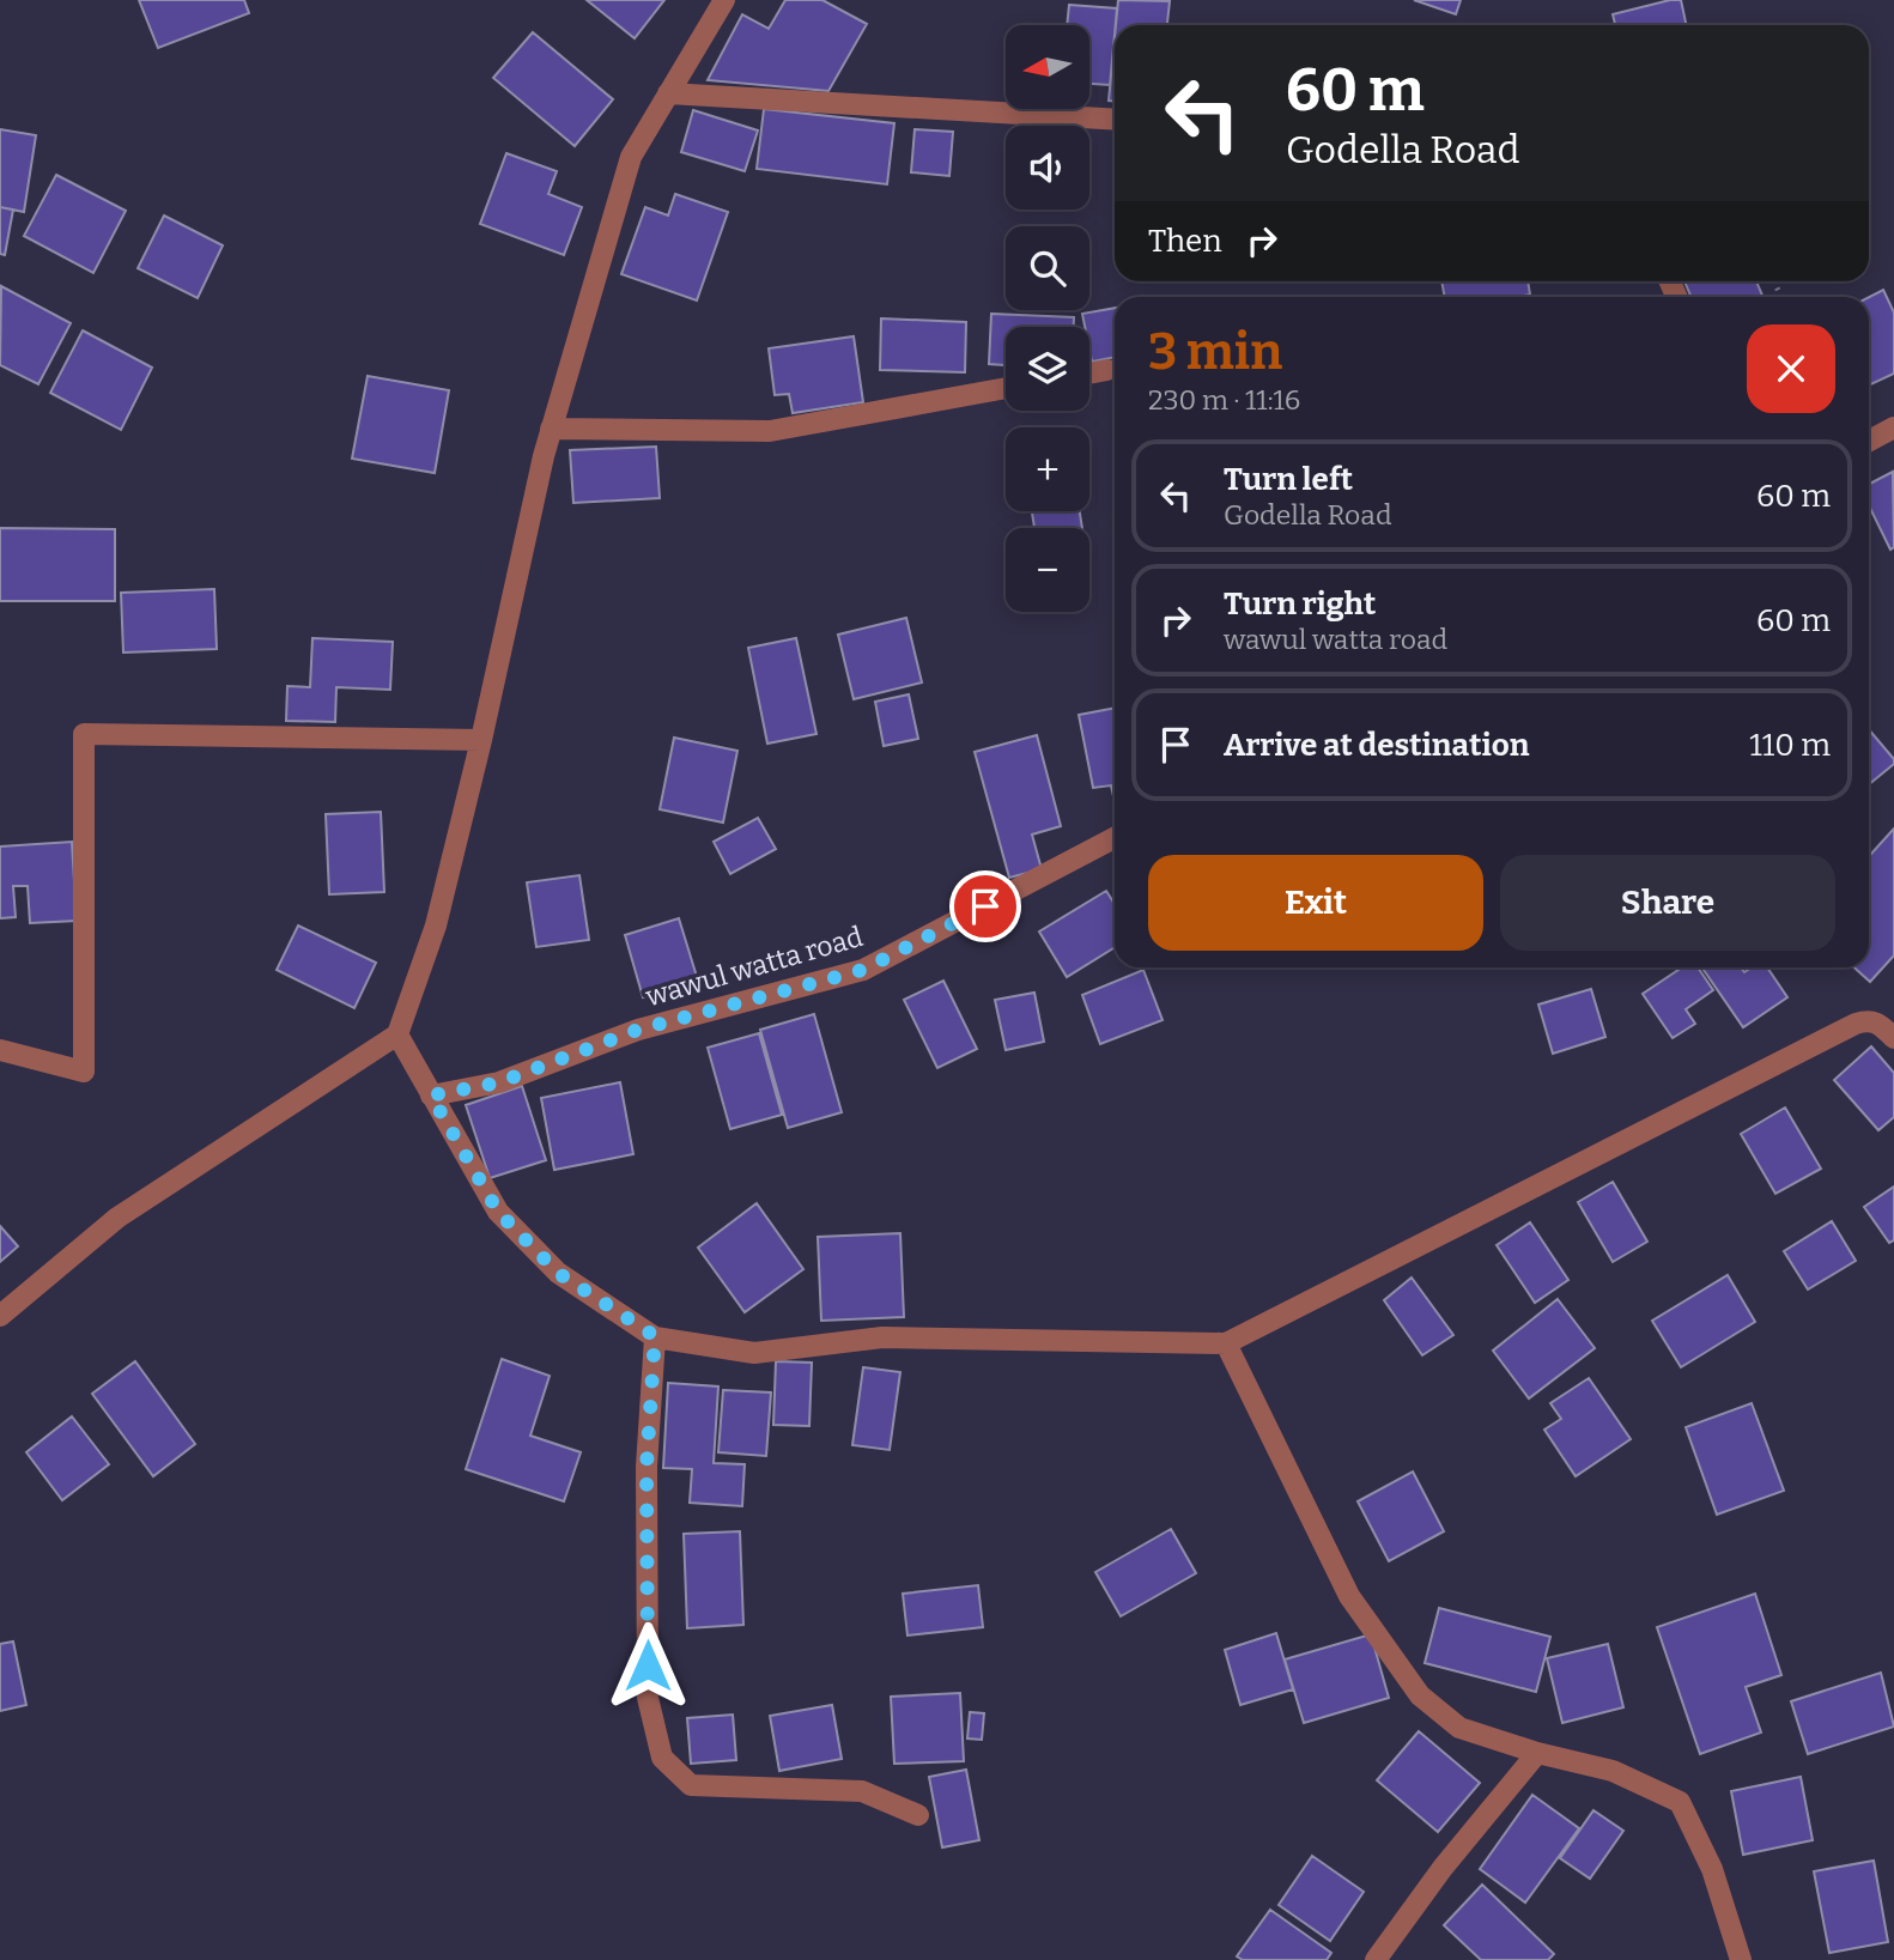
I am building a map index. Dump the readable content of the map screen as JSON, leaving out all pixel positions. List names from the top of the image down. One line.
{"streets":{"street":["wawul watta road"]},"north":"left","page":{"map_buttons":["+","−"],"turn":["60 m","Godella Road"],"then":"Then","heading":["3 min","230 m · 11:16"],"list":[{"name":"Turn left","note":"Godella Road","value":"60 m"},{"name":"Turn right","note":"wawul watta road","value":"60 m"},{"name":"Arrive at destination","value":"110 m"}],"buttons":["Exit","Share"]}}
